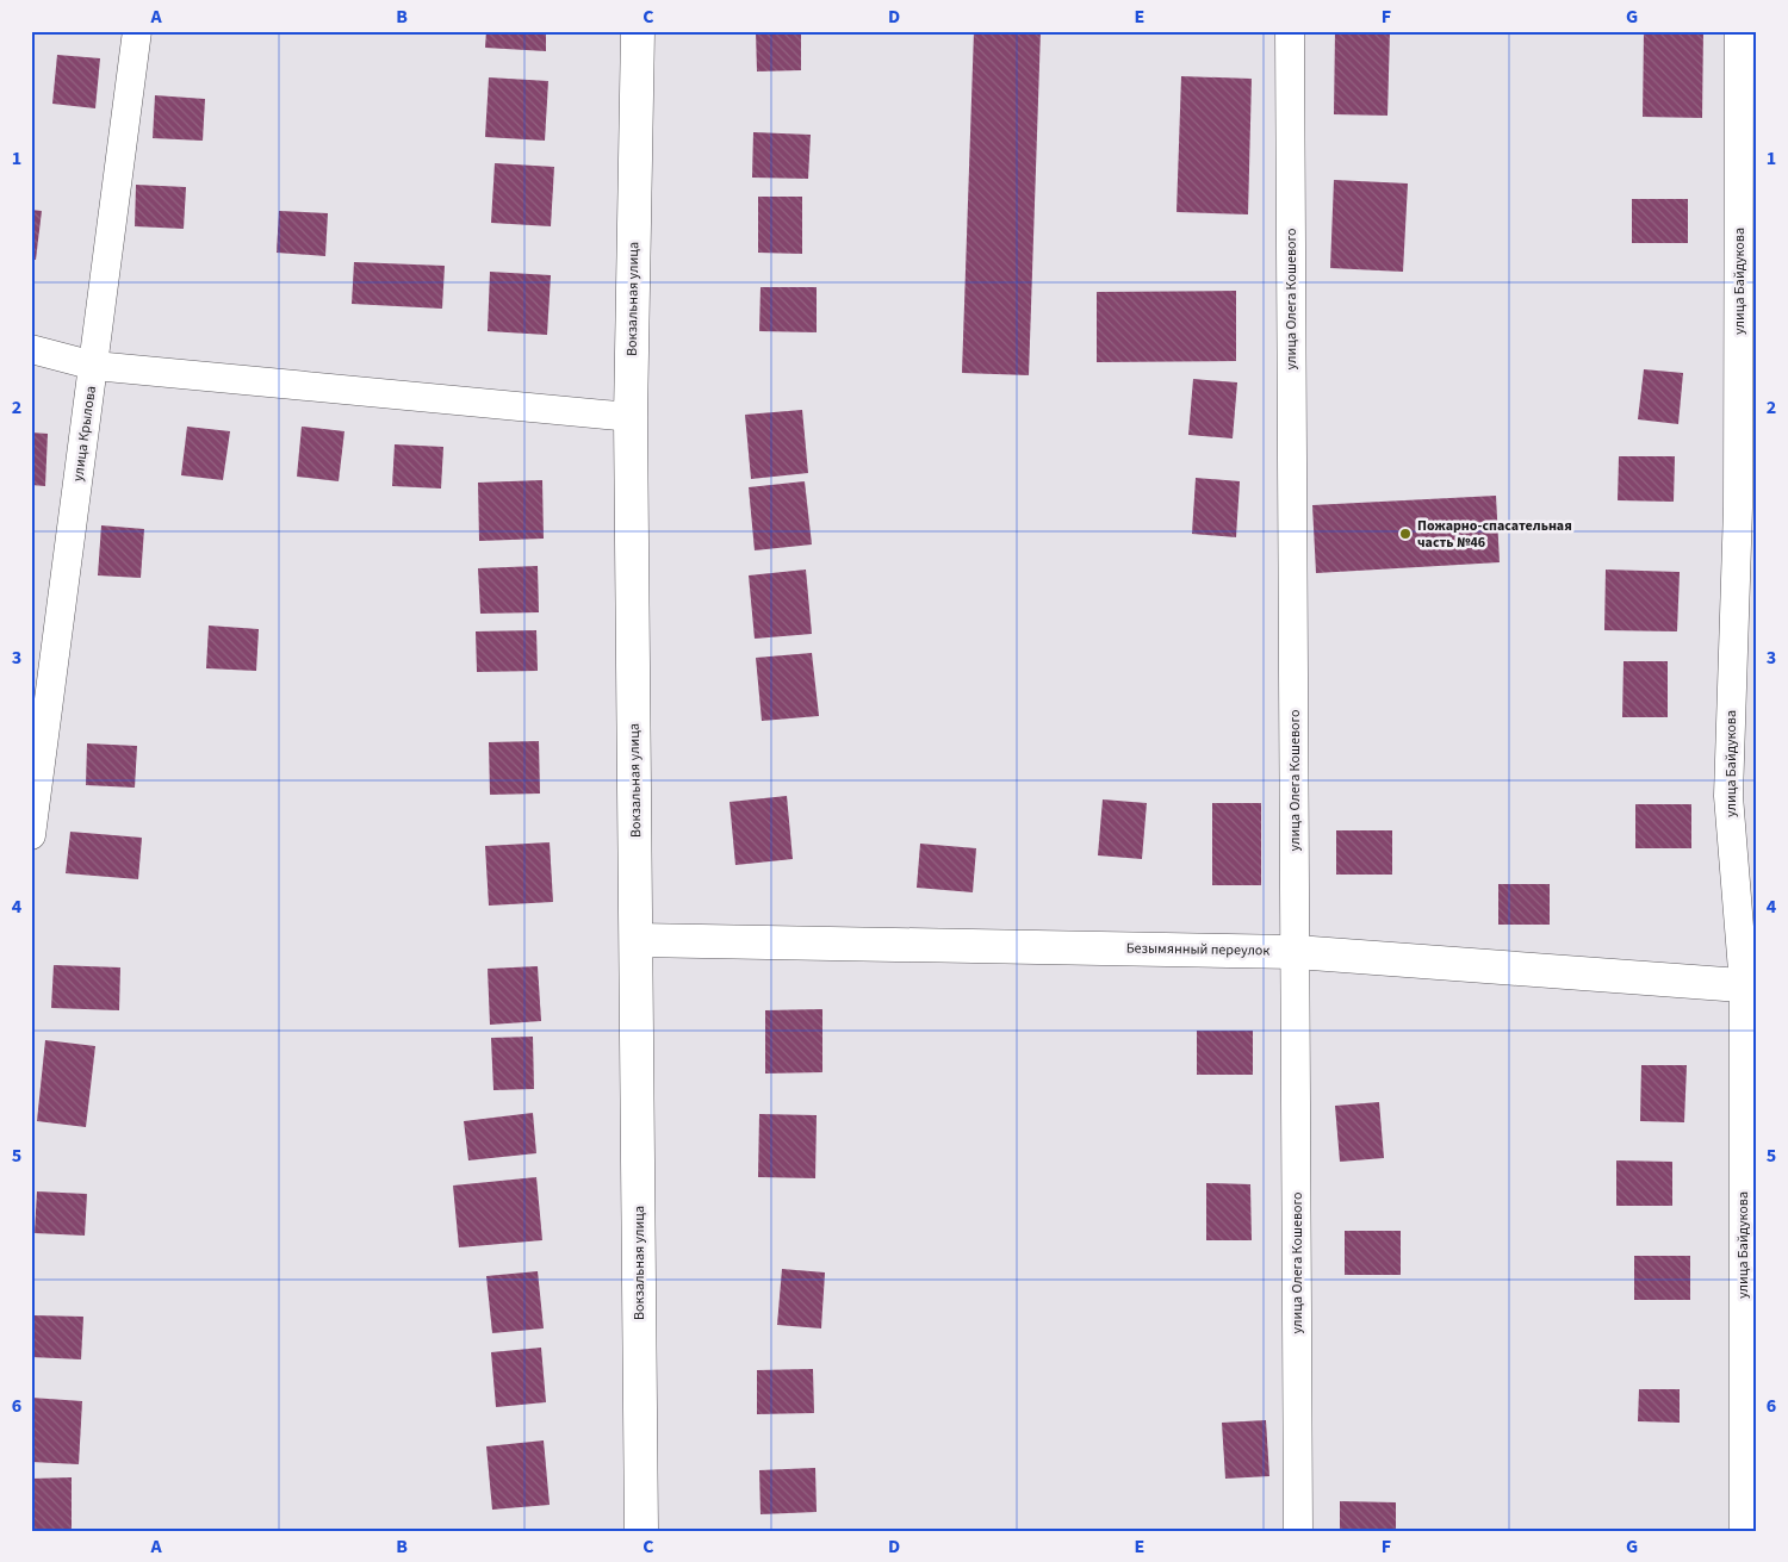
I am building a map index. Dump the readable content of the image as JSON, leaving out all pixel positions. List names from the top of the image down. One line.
{"streets":{"street":["улица Байдукова","Вокзальная улица","улица Олега Кошевого","улица Крылова","Безымянный переулок"]},"crossings":[["улица Байдукова","Безымянный переулок"],["Вокзальная улица","Безымянный переулок"],["улица Олега Кошевого","Безымянный переулок"]],"places":["Пожарно-спасательная часть №46"],"grid":{"columns":["A","B","C","D","E","F","G"],"rows":["1","2","3","4","5","6"]}}
